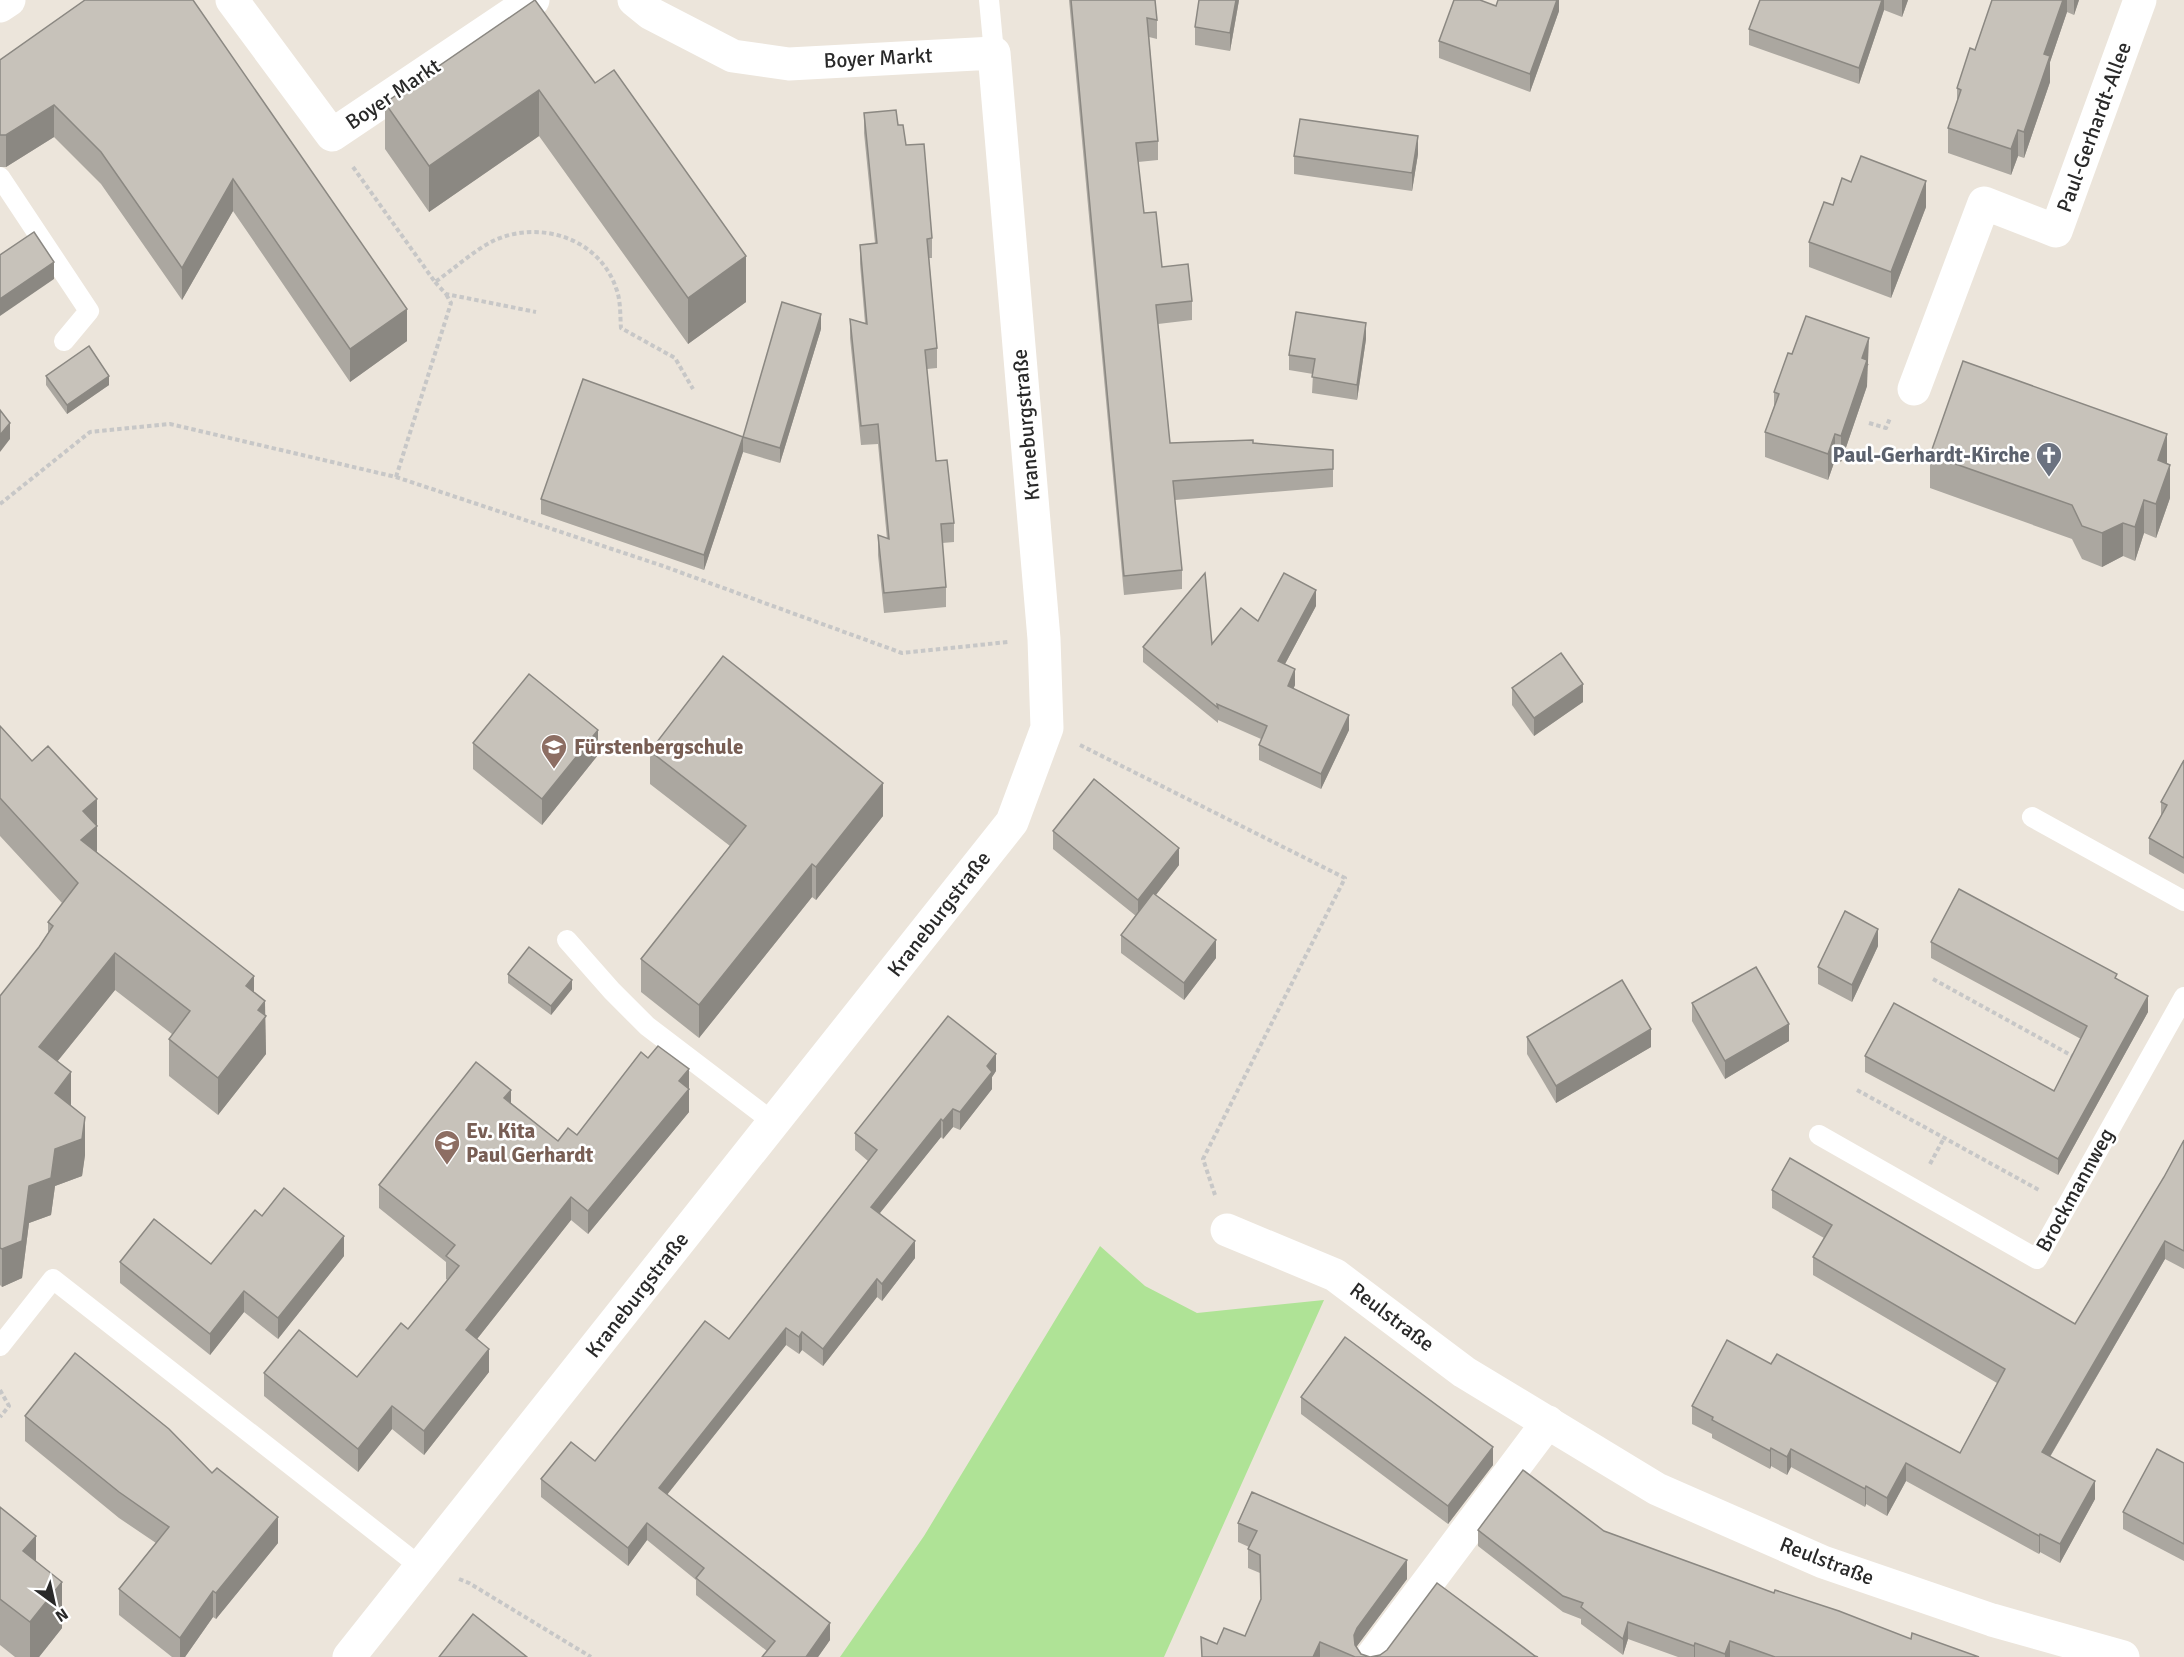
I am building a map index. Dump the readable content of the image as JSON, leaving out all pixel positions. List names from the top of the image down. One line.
{"streets":{"street":["Boyer Markt","Paul-Gerhardt-Allee","Kraneburgstraße","Reulstraße"],"lane":["Brockmannweg"]},"crossings":[["Boyer Markt","Kraneburgstraße"]],"places":{"church":["Paul-Gerhardt-Kirche"],"school or university":["Fürstenbergschule","Ev. Kita Paul Gerhardt"]},"north":"bottom right"}
